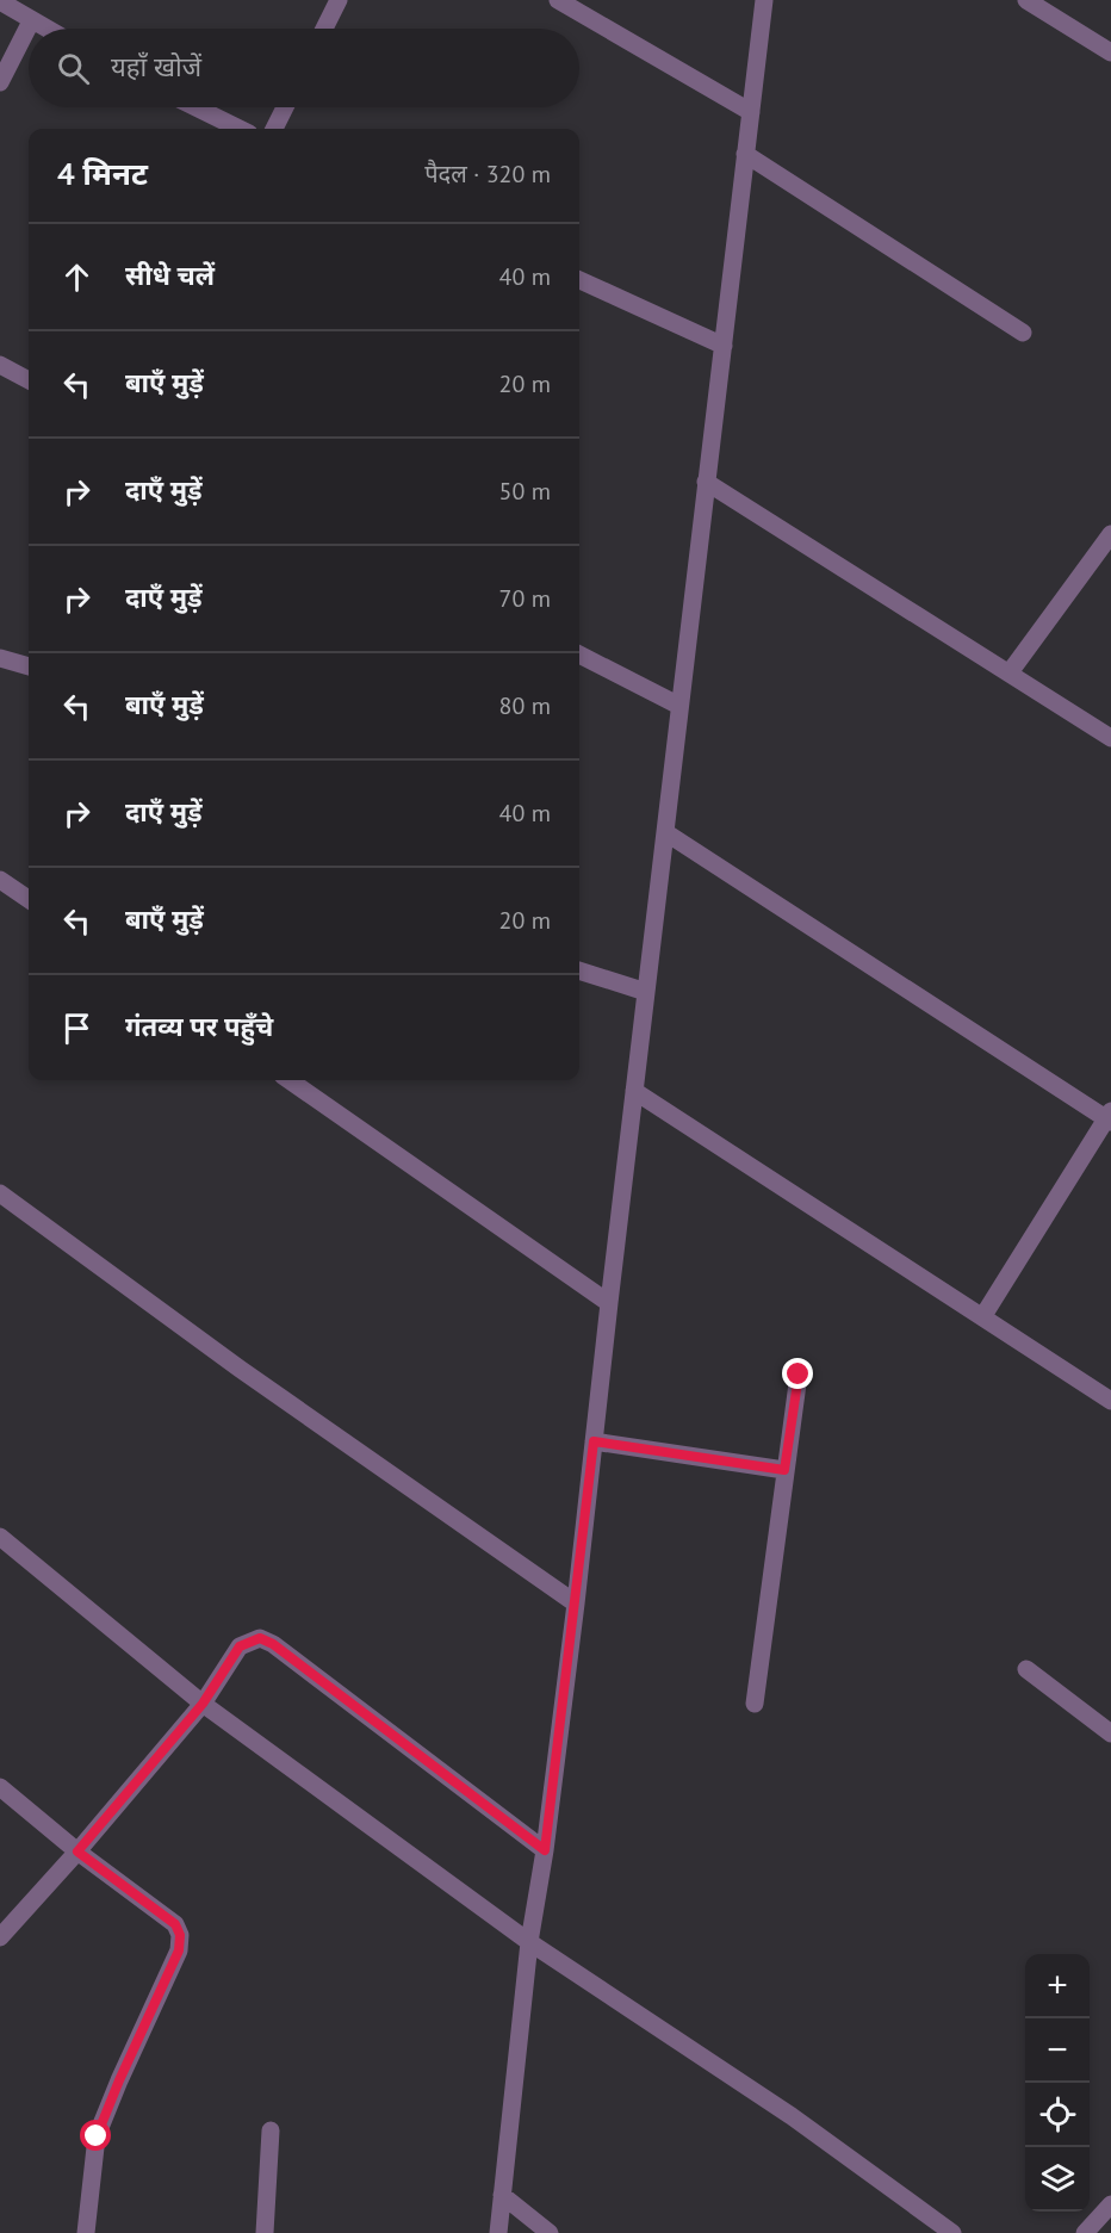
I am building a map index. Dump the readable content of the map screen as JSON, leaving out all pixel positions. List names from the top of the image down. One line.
{"page":{"search":"यहाँ खोजें","heading":["4 मिनट","पैदल · 320 m"],"list":[["सीधे चलें","40 m"],["बाएँ मुड़ें","20 m"],["दाएँ मुड़ें","50 m"],["दाएँ मुड़ें","70 m"],["बाएँ मुड़ें","80 m"],["दाएँ मुड़ें","40 m"],["बाएँ मुड़ें","20 m"],"गंतव्य पर पहुँचे"],"map_buttons":["+","−"]}}
